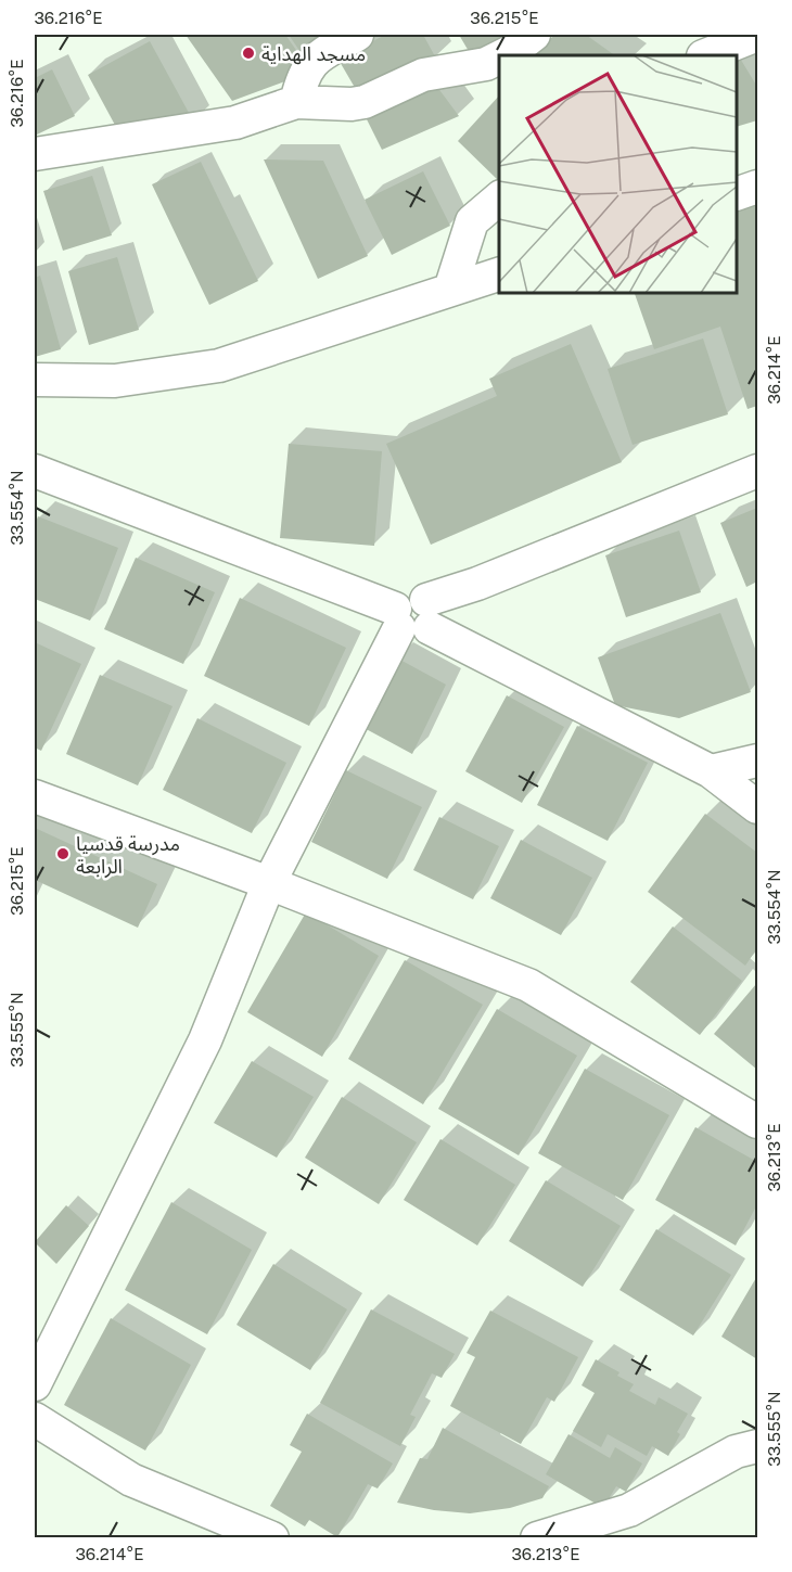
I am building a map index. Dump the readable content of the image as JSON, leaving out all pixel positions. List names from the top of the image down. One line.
{"places":["مسجد الهداية","مدرسة قدسيا الرابعة"],"coordinates":["36.216°E","36.215°E","36.214°E","33.554°N","33.555°N","36.213°E"]}
